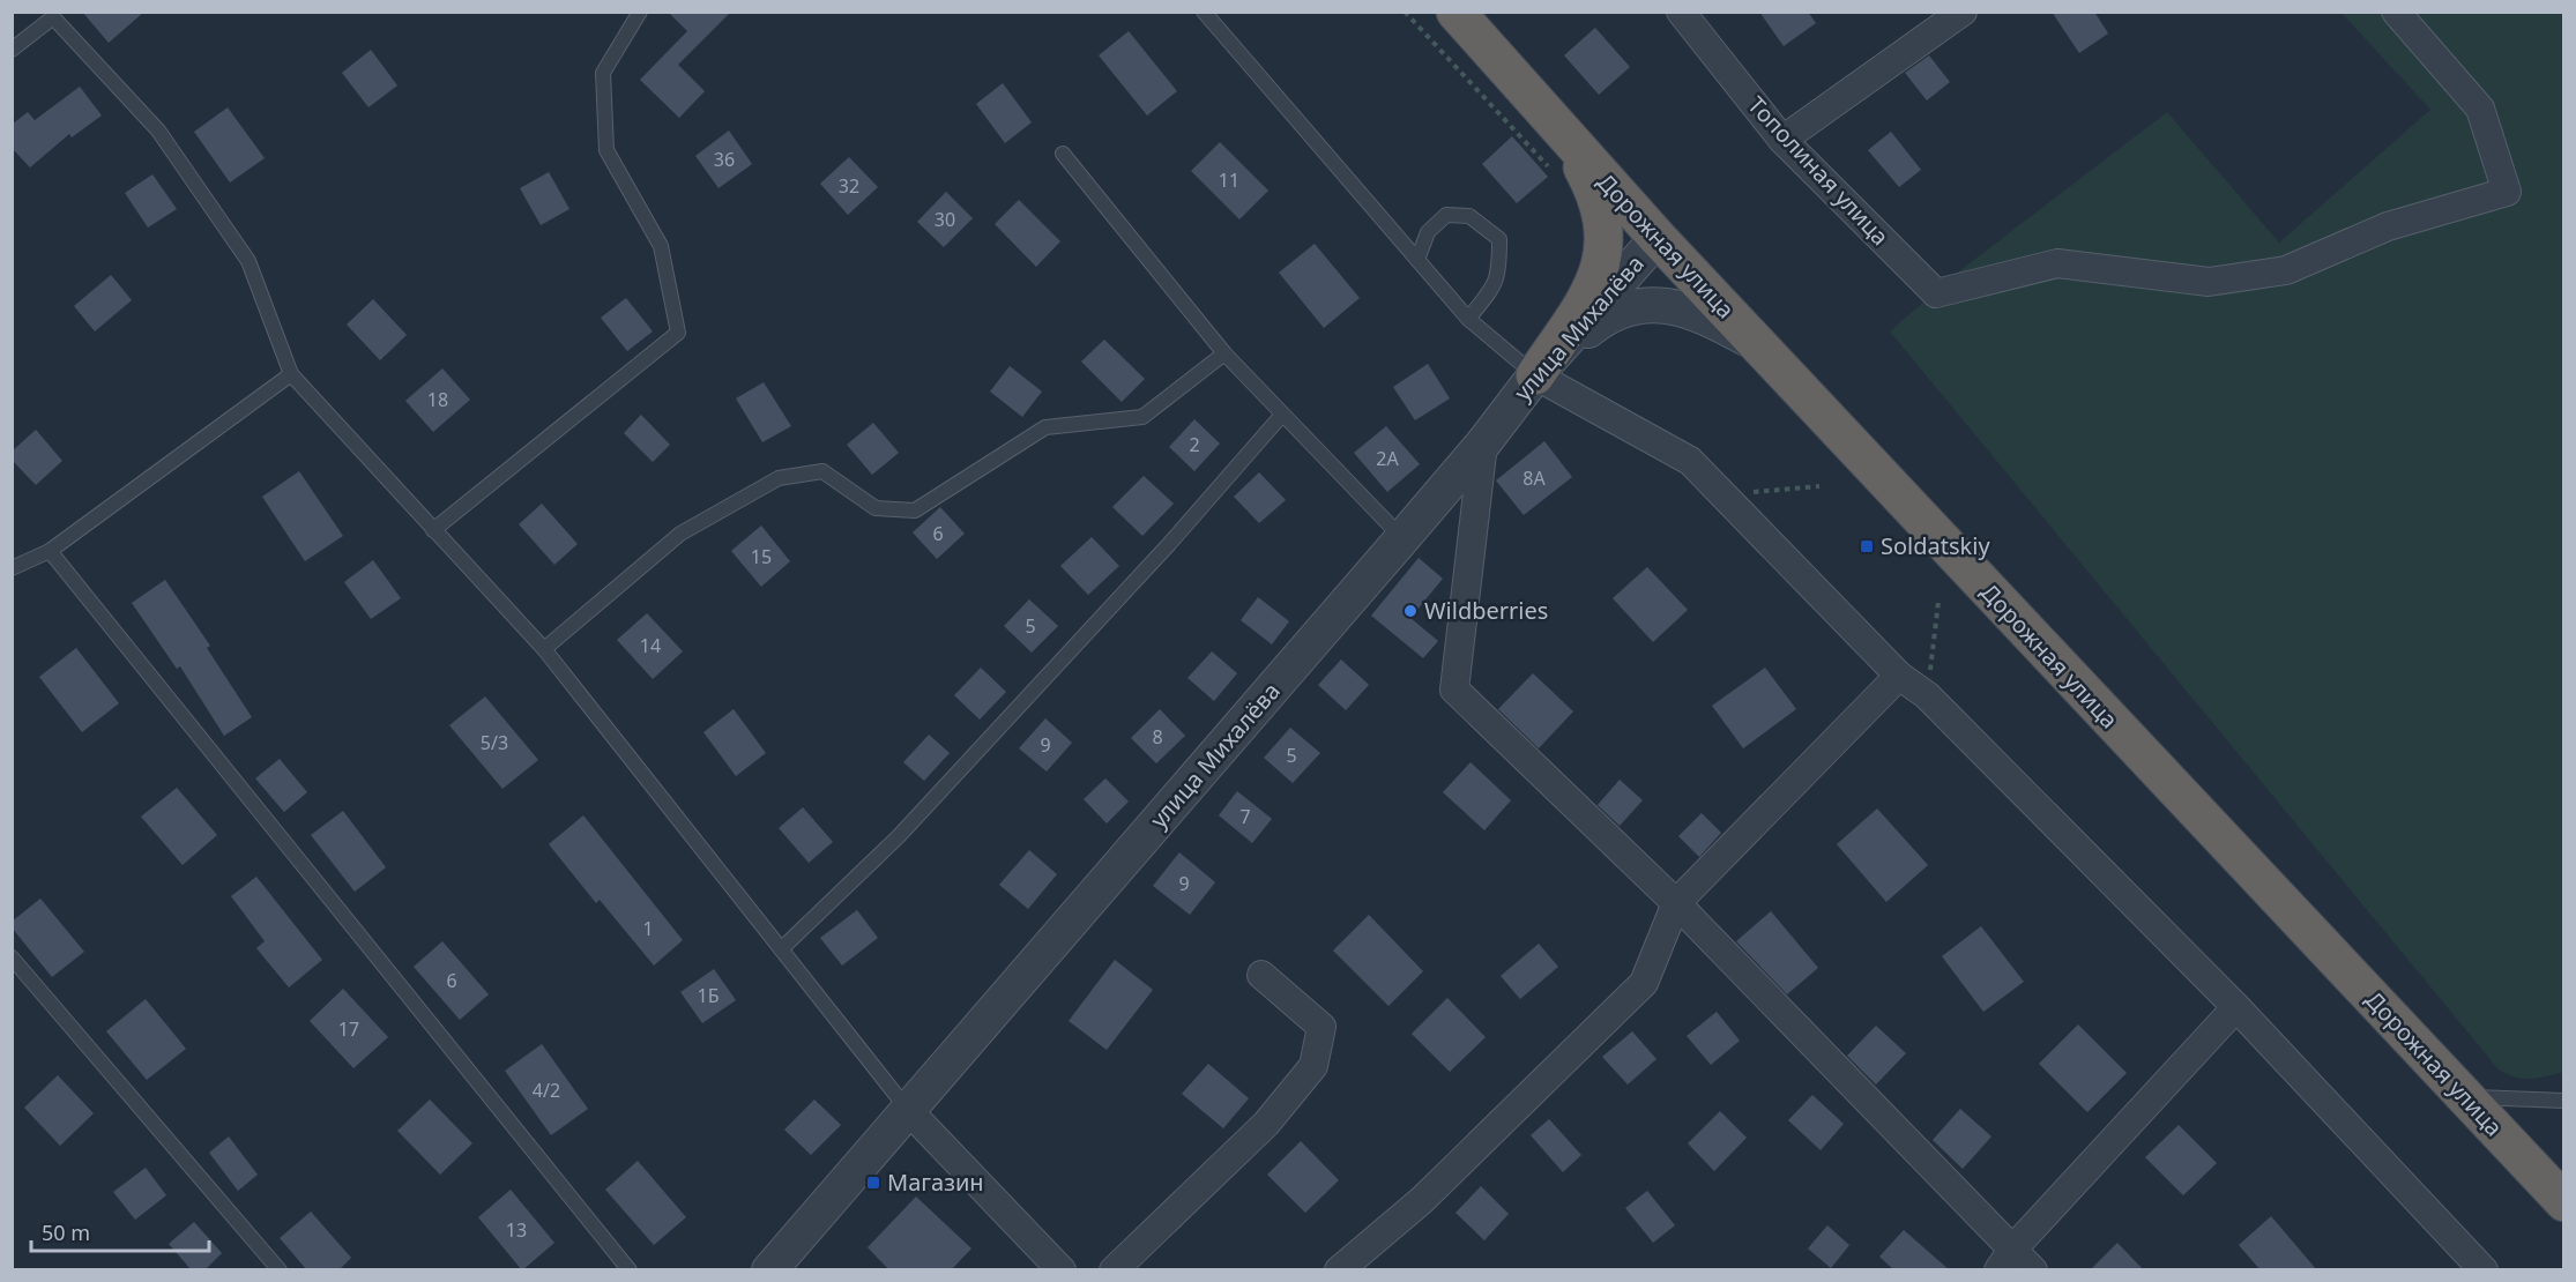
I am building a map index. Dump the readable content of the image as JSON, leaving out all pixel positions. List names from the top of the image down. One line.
{"streets":{"highway":["Дорожная улица"],"street":["Тополиная улица","улица Михалёва"]},"crossings":[["Дорожная улица","улица Михалёва"]],"places":{"transit":["Soldatskiy","Магазин"],"other":["Wildberries"]},"house_numbers":["36","11","32","30","18","2","2А","8А","6","15","5","14","8","5/3","9","5","7","9","1","6","1Б","17","4/2","13"],"scale_bar":"50 m"}
